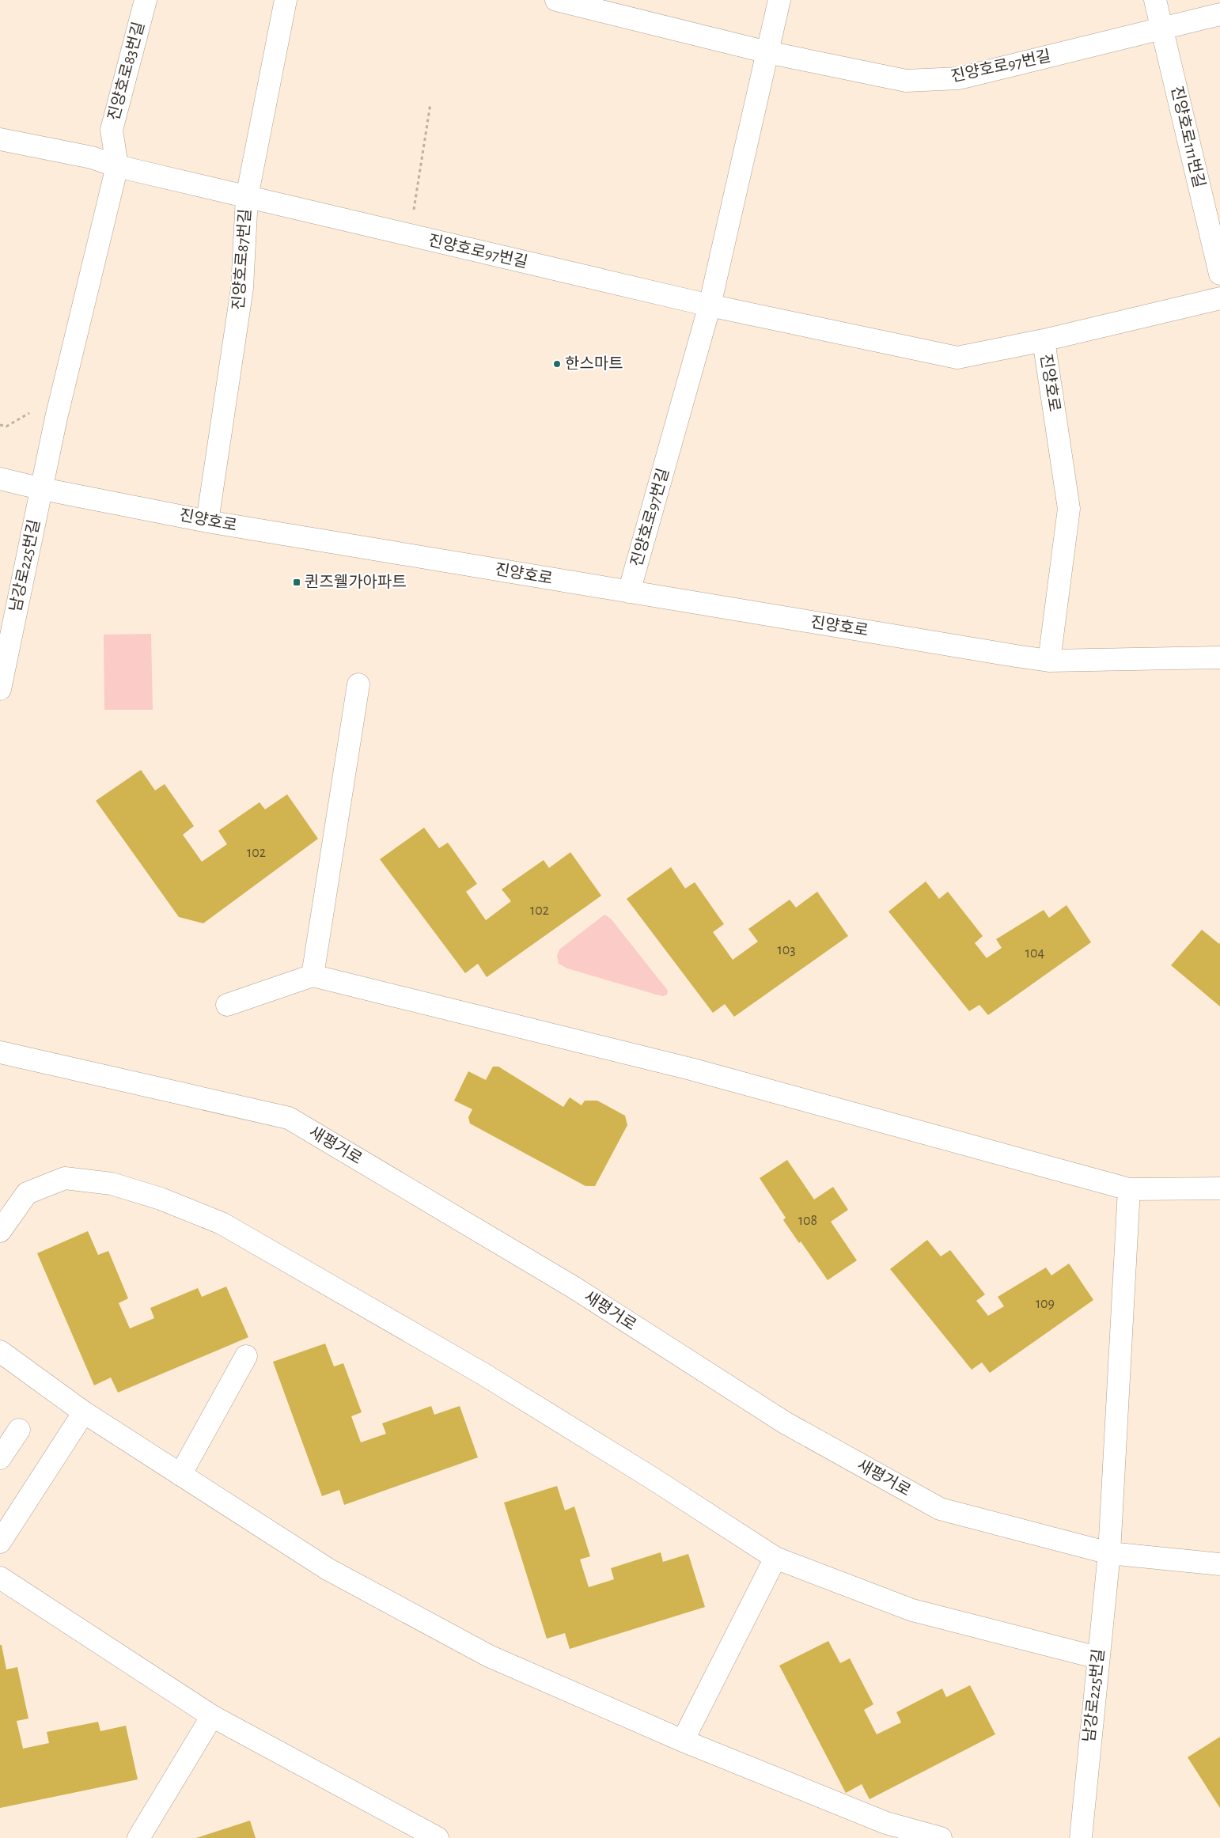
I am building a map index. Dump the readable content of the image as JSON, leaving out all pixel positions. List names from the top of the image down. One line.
{"streets":{"street":["진양호로97번길","진양호로83번길","진양호로111번길","진양호로87번길","진양호로","남강로225번길","새평거로"]},"crossings":[["진양호로97번길","진양호로83번길"],["진양호로97번길","진양호로111번길"],["진양호로97번길","진양호로87번길"],["진양호로97번길","진양호로"],["진양호로97번길","남강로225번길"],["진양호로83번길","남강로225번길"],["진양호로87번길","진양호로"],["진양호로","남강로225번길"],["남강로225번길","새평거로"]],"places":{"other":["한스마트"],"transit":["퀸즈웰가아파트"]},"house_numbers":["102","102","103","104","108","109"]}
